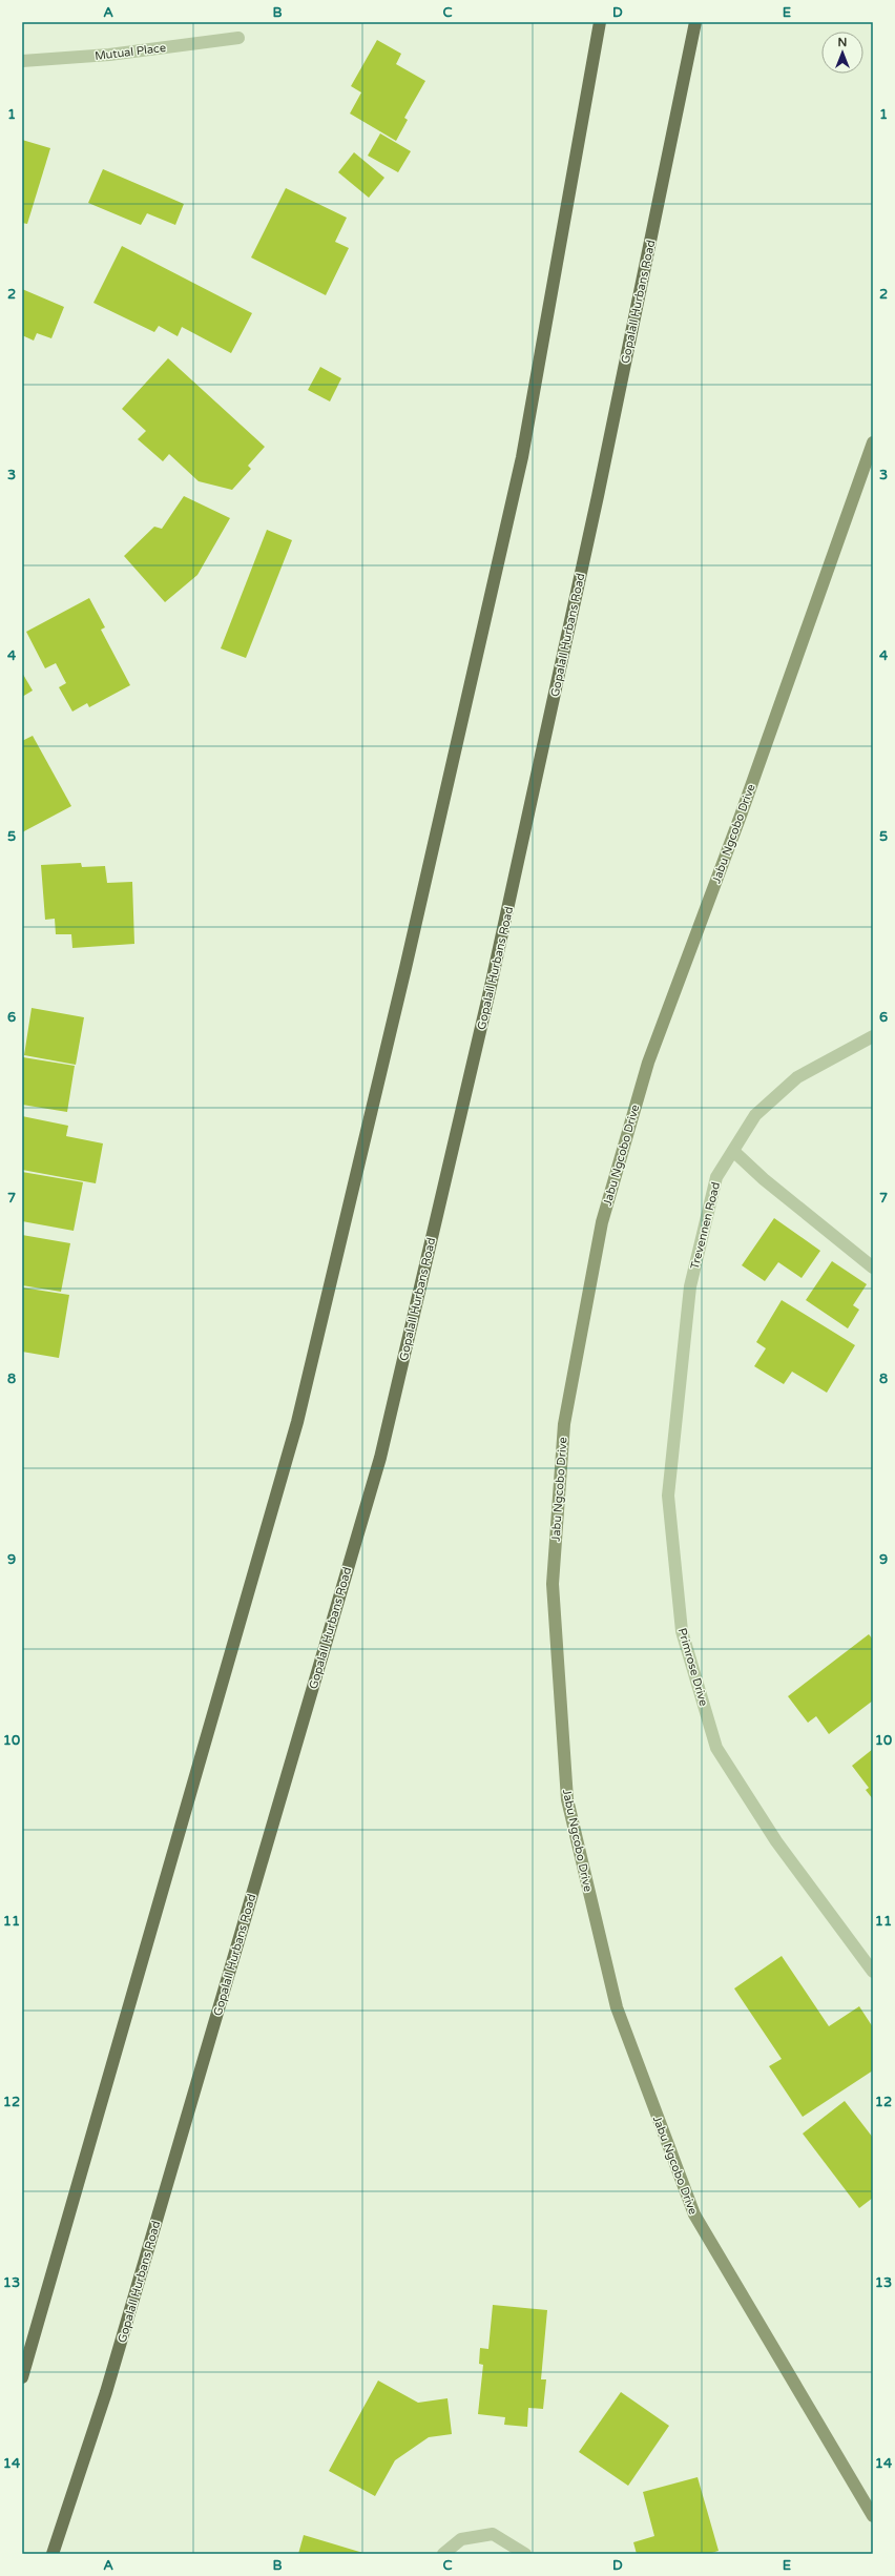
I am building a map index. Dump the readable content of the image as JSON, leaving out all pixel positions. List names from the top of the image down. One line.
{"streets":{"main road":["Gopalall Hurbans Road","Jabu Ngcobo Drive"],"street":["Mutual Place","Trevennen Road","Primrose Drive"]},"crossings":[["Trevennen Road","Primrose Drive"]],"north":"top","grid":{"columns":["A","B","C","D","E"],"rows":["1","2","3","4","5","6","7","8","9","10","11","12","13","14"]}}
